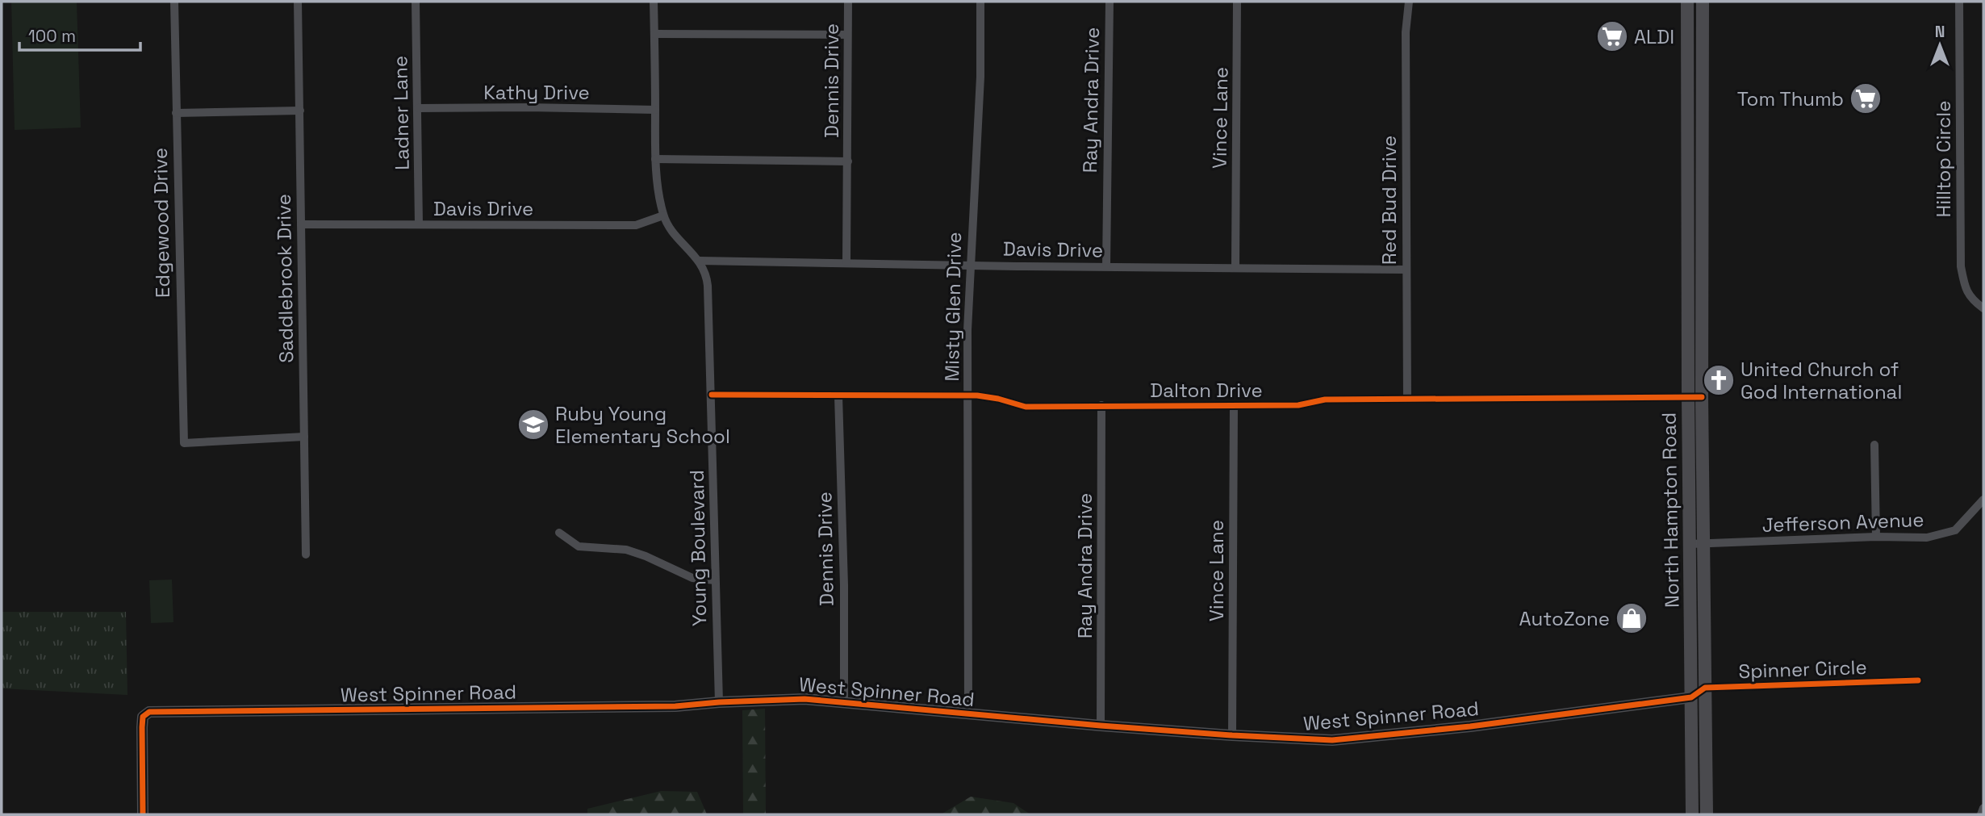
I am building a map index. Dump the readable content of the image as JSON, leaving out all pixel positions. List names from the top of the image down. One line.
{"streets":{"main road":["North Hampton Road"],"street":["Dennis Drive","Kathy Drive","Ray Andra Drive","Ladner Lane","Vince Lane","Hilltop Circle","Red Bud Drive","Davis Drive","Edgewood Drive","Saddlebrook Drive","Misty Glen Drive","Dalton Drive","Jefferson Avenue","Young Boulevard","Spinner Circle","West Spinner Road"]},"crossings":[["Dennis Drive","Davis Drive"],["Dennis Drive","Dalton Drive"],["Dennis Drive","West Spinner Road"],["Kathy Drive","Ladner Lane"],["Kathy Drive","Young Boulevard"],["Ray Andra Drive","Davis Drive"],["Ray Andra Drive","Dalton Drive"],["Ray Andra Drive","West Spinner Road"],["Ladner Lane","Davis Drive"],["Vince Lane","Davis Drive"],["Vince Lane","Dalton Drive"],["Vince Lane","West Spinner Road"],["Red Bud Drive","Davis Drive"],["Red Bud Drive","Dalton Drive"],["Davis Drive","Saddlebrook Drive"],["Davis Drive","Misty Glen Drive"],["Davis Drive","Young Boulevard"],["Edgewood Drive","Saddlebrook Drive"],["Misty Glen Drive","Dalton Drive"],["Misty Glen Drive","West Spinner Road"],["Dalton Drive","North Hampton Road"],["Dalton Drive","Young Boulevard"],["North Hampton Road","Jefferson Avenue"],["North Hampton Road","Spinner Circle"],["North Hampton Road","West Spinner Road"],["Young Boulevard","West Spinner Road"]],"places":{"supermarket":["ALDI","Tom Thumb"],"church":["United Church of God International"],"school or university":["Ruby Young Elementary School"],"shop":["AutoZone"]},"scale_bar":"100 m","north":"top"}
